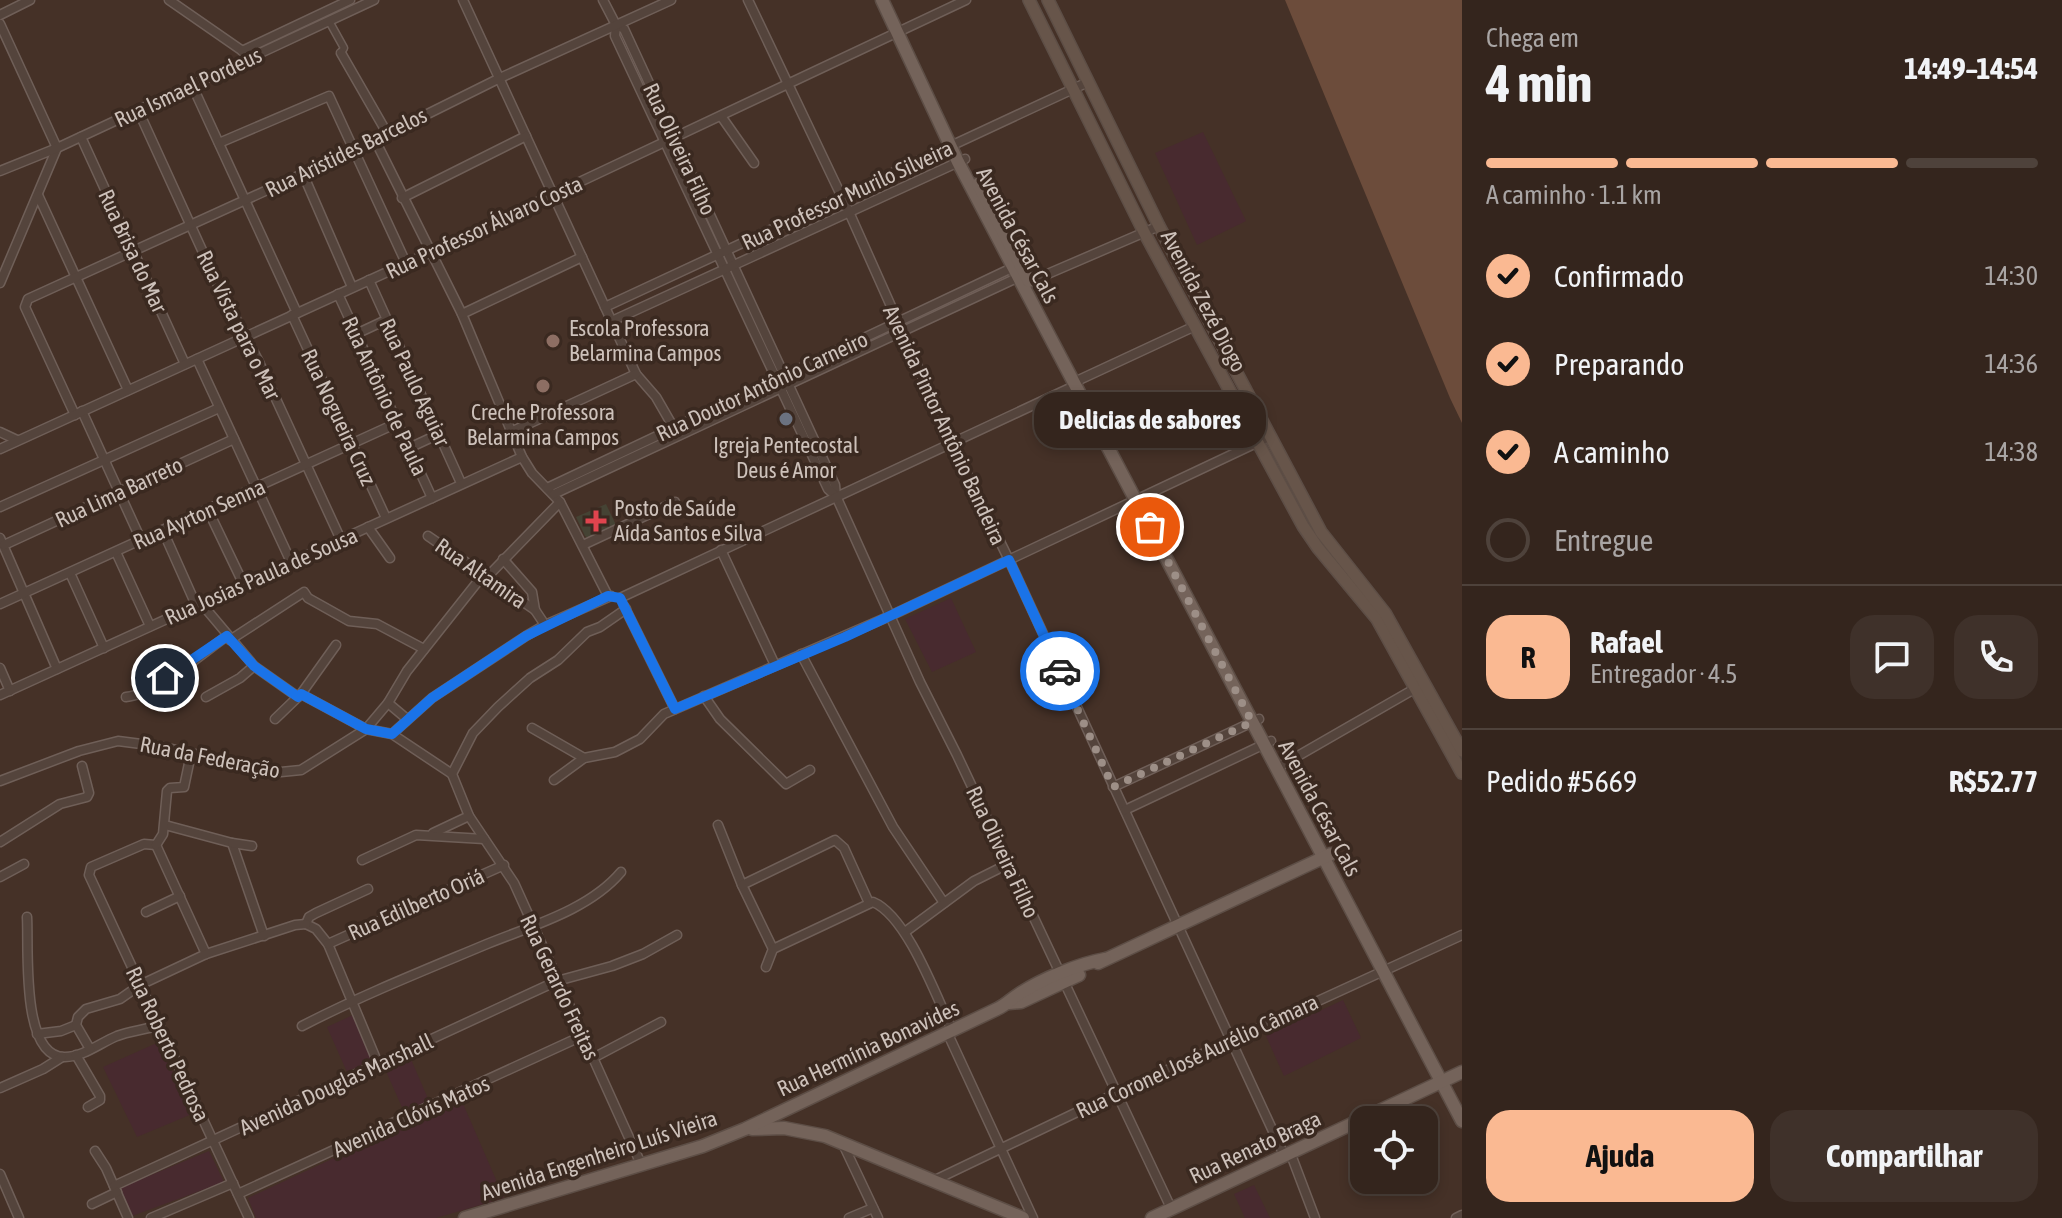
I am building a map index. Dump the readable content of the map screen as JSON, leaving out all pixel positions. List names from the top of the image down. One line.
{"streets":{"main road":["Avenida César Cals","Avenida Zezé Diogo","Rua Hermínia Bonavides","Rua Renato Braga","Avenida Engenheiro Luís Vieira"],"street":["Rua Ismael Pordeus","Rua Oliveira Filho","Rua Aristides Barcelos","Rua Professor Murilo Silveira","Rua Professor Álvaro Costa","Rua Brisa do Mar","Rua Vista para o Mar","Rua Paulo Aguiar","Rua Doutor Antônio Carneiro","Rua Antônio de Paula","Rua Nogueira Cruz","Avenida Pintor Antônio Bandeira","Rua Lima Barreto","Rua Ayrton Senna","Rua Altamira","Rua Josias Paula de Sousa","Rua da Federação","Rua Edilberto Oriá","Rua Gerardo Freitas","Rua Roberto Pedrosa","Rua Coronel José Aurélio Câmara","Avenida Douglas Marshall","Avenida Clóvis Matos"]},"crossings":[["Rua Ismael Pordeus","Rua Brisa do Mar"],["Rua Ismael Pordeus","Rua Vista para o Mar"],["Rua Ismael Pordeus","Rua Nogueira Cruz"],["Rua Oliveira Filho","Rua Aristides Barcelos"],["Rua Oliveira Filho","Rua Professor Murilo Silveira"],["Rua Oliveira Filho","Rua Professor Álvaro Costa"],["Rua Oliveira Filho","Rua Doutor Antônio Carneiro"],["Rua Oliveira Filho","Rua Hermínia Bonavides"],["Rua Oliveira Filho","Rua Coronel José Aurélio Câmara"],["Rua Oliveira Filho","Rua Renato Braga"],["Rua Aristides Barcelos","Rua Professor Álvaro Costa"],["Rua Aristides Barcelos","Rua Brisa do Mar"],["Rua Aristides Barcelos","Rua Vista para o Mar"],["Rua Aristides Barcelos","Rua Nogueira Cruz"],["Rua Professor Murilo Silveira","Avenida César Cals"],["Rua Professor Murilo Silveira","Avenida Zezé Diogo"],["Rua Professor Murilo Silveira","Avenida Pintor Antônio Bandeira"],["Rua Professor Álvaro Costa","Avenida César Cals"],["Rua Professor Álvaro Costa","Rua Brisa do Mar"],["Rua Professor Álvaro Costa","Rua Vista para o Mar"],["Rua Professor Álvaro Costa","Rua Paulo Aguiar"],["Rua Professor Álvaro Costa","Rua Antônio de Paula"],["Rua Professor Álvaro Costa","Rua Nogueira Cruz"],["Rua Professor Álvaro Costa","Avenida Pintor Antônio Bandeira"],["Avenida César Cals","Rua Doutor Antônio Carneiro"],["Avenida César Cals","Rua Hermínia Bonavides"],["Avenida César Cals","Rua Coronel José Aurélio Câmara"],["Avenida César Cals","Rua Renato Braga"],["Avenida Zezé Diogo","Rua Doutor Antônio Carneiro"],["Rua Vista para o Mar","Rua Ayrton Senna"],["Rua Vista para o Mar","Rua Josias Paula de Sousa"],["Rua Paulo Aguiar","Rua Josias Paula de Sousa"],["Rua Doutor Antônio Carneiro","Avenida Pintor Antônio Bandeira"],["Rua Doutor Antônio Carneiro","Rua Altamira"],["Rua Doutor Antônio Carneiro","Rua da Federação"],["Rua Antônio de Paula","Rua Ayrton Senna"],["Rua Antônio de Paula","Rua Josias Paula de Sousa"],["Rua Nogueira Cruz","Rua Ayrton Senna"],["Rua Nogueira Cruz","Rua Josias Paula de Sousa"],["Avenida Pintor Antônio Bandeira","Rua Hermínia Bonavides"],["Avenida Pintor Antônio Bandeira","Rua Coronel José Aurélio Câmara"],["Avenida Pintor Antônio Bandeira","Rua Renato Braga"],["Rua Edilberto Oriá","Rua Gerardo Freitas"],["Rua Gerardo Freitas","Avenida Douglas Marshall"],["Rua Gerardo Freitas","Avenida Clóvis Matos"],["Rua Gerardo Freitas","Avenida Engenheiro Luís Vieira"],["Rua Roberto Pedrosa","Avenida Douglas Marshall"],["Rua Roberto Pedrosa","Avenida Clóvis Matos"],["Rua Hermínia Bonavides","Avenida Engenheiro Luís Vieira"]],"places":{"other":["Escola Professora Belarmina Campos","Creche Professora Belarmina Campos","Igreja Pentecostal Deus é Amor","Delicias de sabores"],"health":["Posto de Saúde Aída Santos e Silva"]},"page":{"heading":["4 min","Chega em","14:49–14:54"],"panel":["Rafael","Entregador · 4.5","Pedido #5669","R$52.77"],"bar":"A caminho · 1.1 km","list":[["Confirmado","14:30"],["Preparando","14:36"],["A caminho","14:38"],"Entregue"],"bubble":"Delicias de sabores","round":"R","buttons":["Ajuda","Compartilhar"]}}
